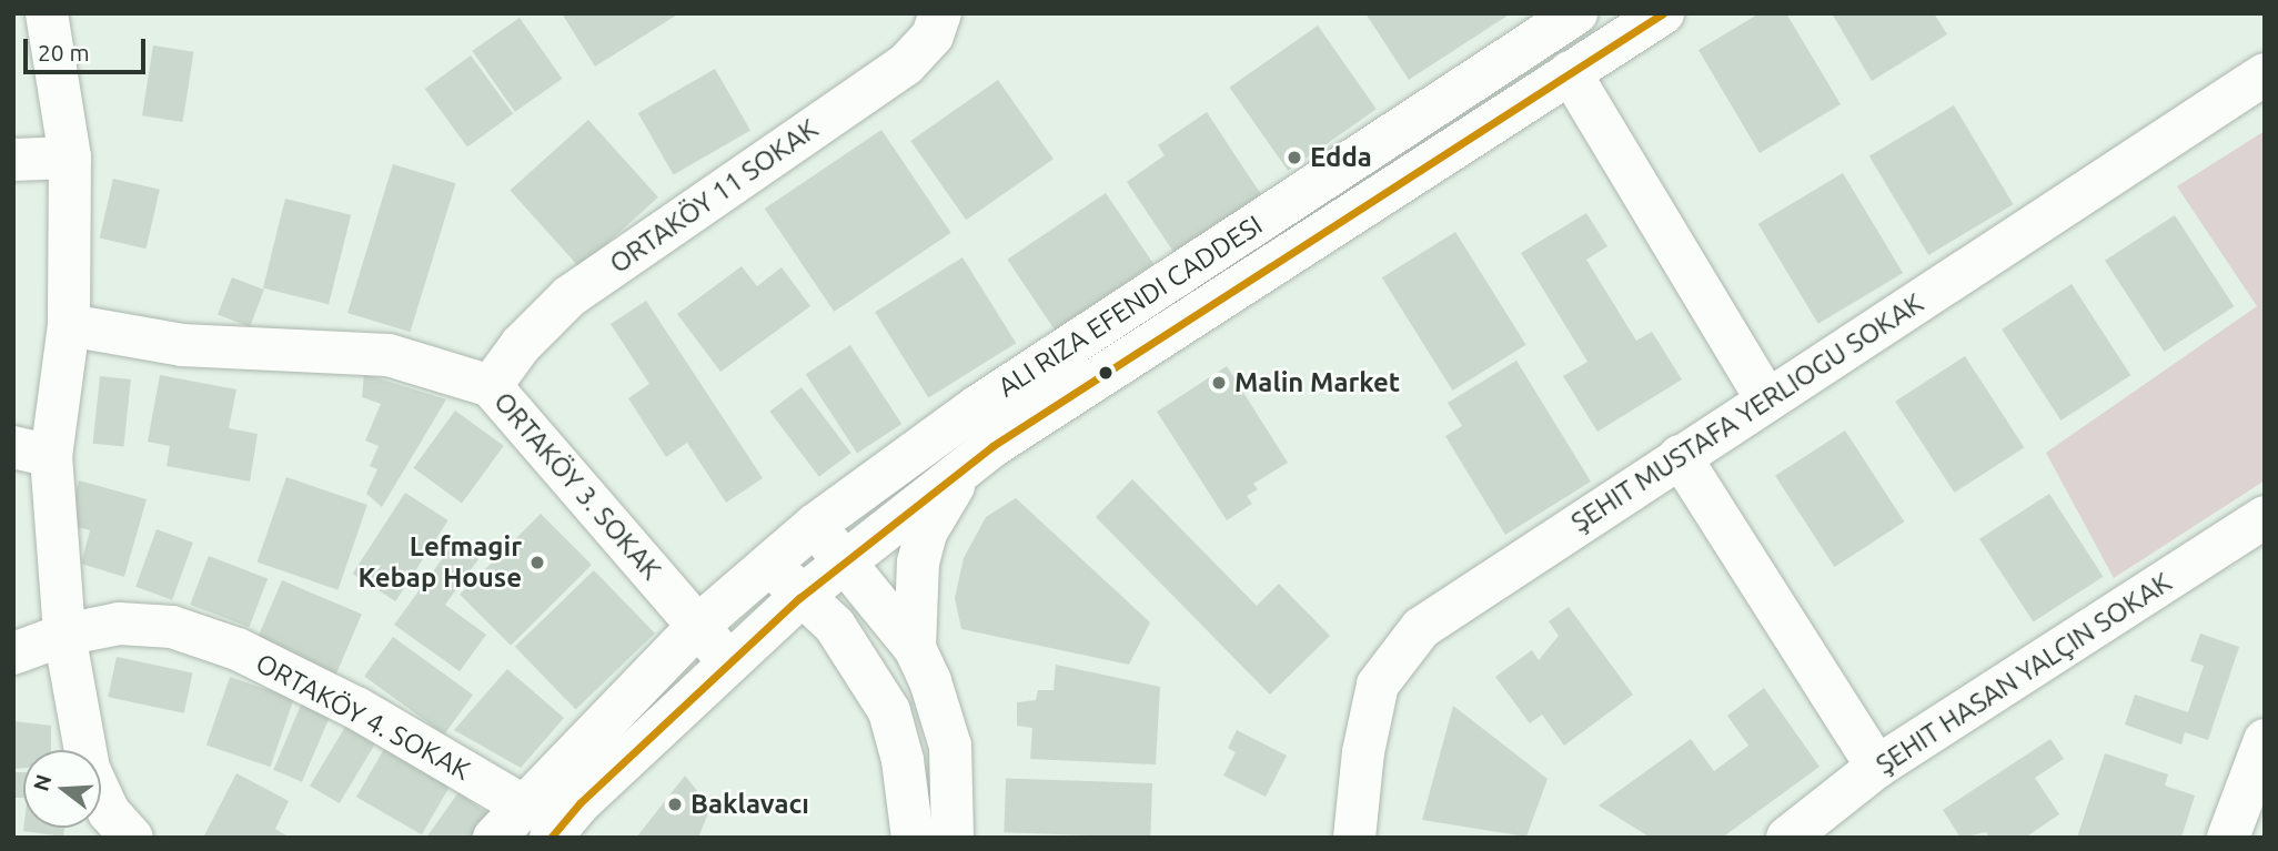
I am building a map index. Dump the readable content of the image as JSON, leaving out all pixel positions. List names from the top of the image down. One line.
{"streets":{"street":["ORTAKÖY 11 SOKAK","ŞEHIT MUSTAFA YERLIOGU SOKAK","ORTAKÖY 3. SOKAK","ORTAKÖY 4. SOKAK"]},"crossings":[["ORTAKÖY 11 SOKAK","ORTAKÖY 3. SOKAK"]],"places":["Edda","Malin Market","Lefmagir Kebap House","Baklavacı"],"scale_bar":"20 m","north":"left"}
